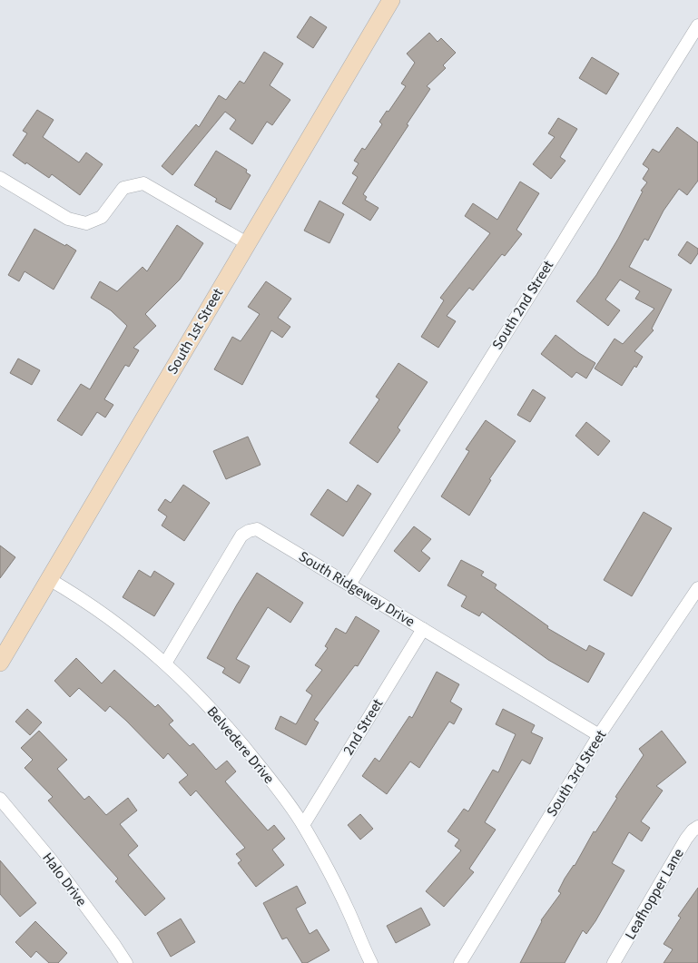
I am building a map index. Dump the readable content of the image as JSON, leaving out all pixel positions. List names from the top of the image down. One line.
{"streets":{"street":["South 2nd Street","South 1st Street","South Ridgeway Drive","2nd Street","Belvedere Drive","South 3rd Street","Halo Drive","Leafhopper Lane"]},"crossings":[["South 2nd Street","South Ridgeway Drive"],["South 1st Street","Belvedere Drive"],["South Ridgeway Drive","2nd Street"],["South Ridgeway Drive","Belvedere Drive"],["South Ridgeway Drive","South 3rd Street"],["2nd Street","Belvedere Drive"]]}
